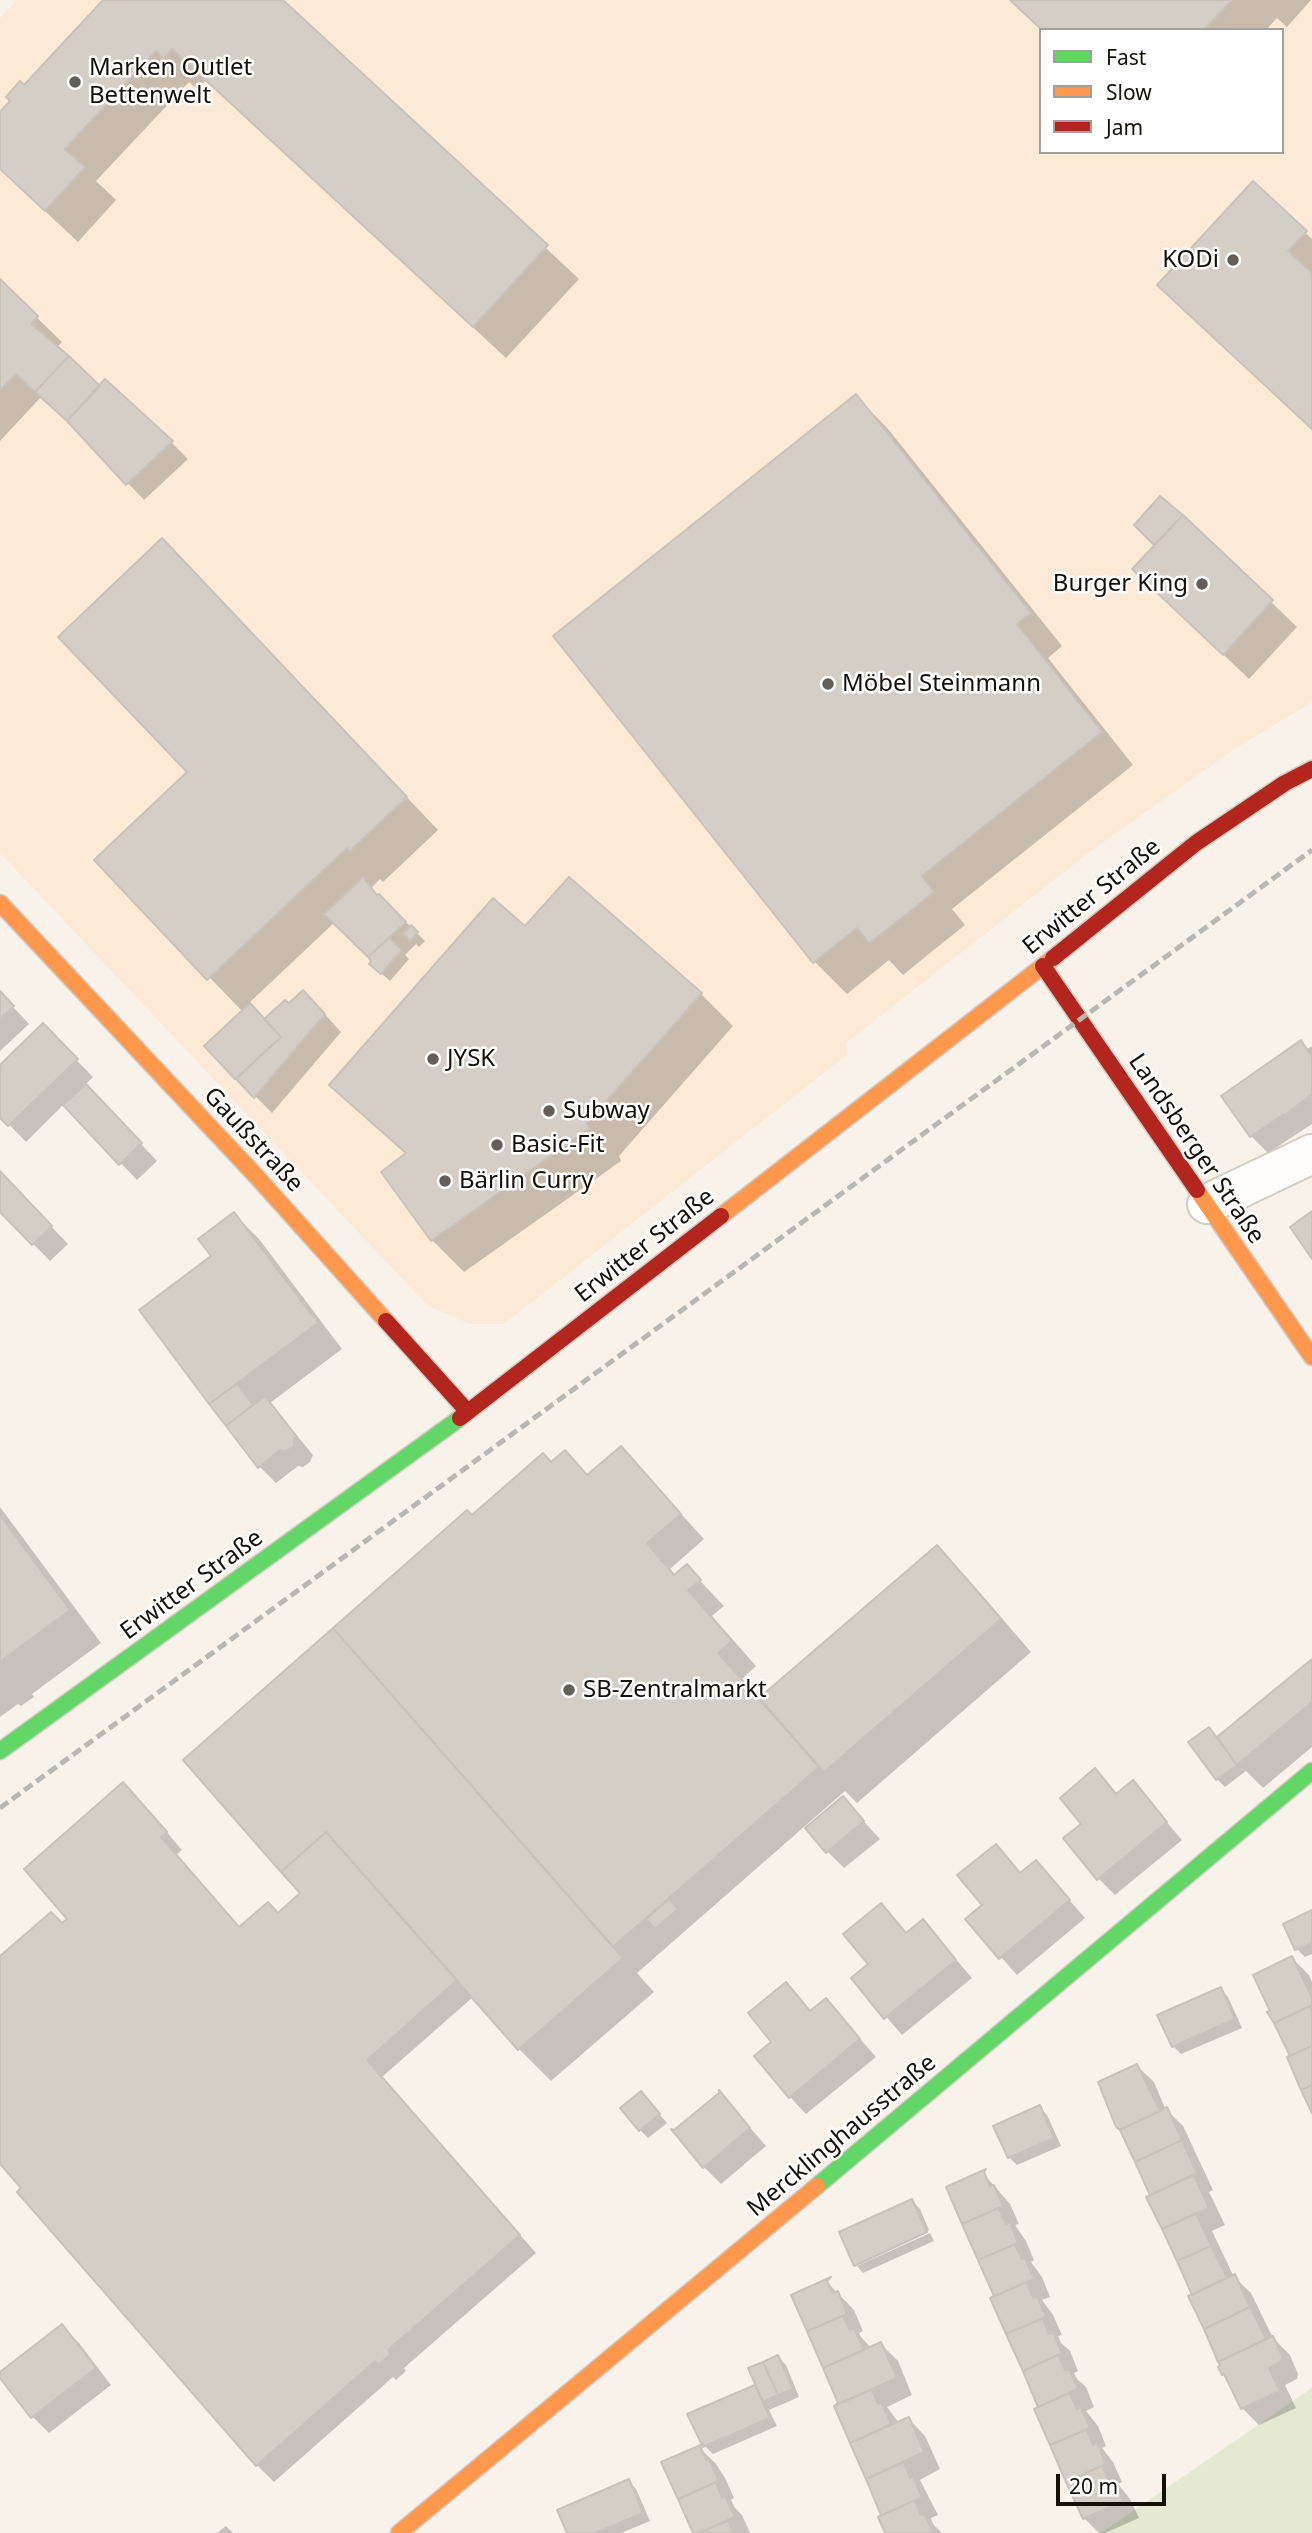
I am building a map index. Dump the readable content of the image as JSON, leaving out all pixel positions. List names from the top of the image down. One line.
{"streets":{"street":["Erwitter Straße","Gaußstraße","Landsberger Straße","Mercklinghausstraße"]},"crossings":[["Erwitter Straße","Gaußstraße"],["Erwitter Straße","Landsberger Straße"]],"places":["Marken Outlet Bettenwelt","KODi","Burger King","Möbel Steinmann","JYSK","Subway","Basic-Fit","Bärlin Curry","SB-Zentralmarkt"],"legend":["Fast","Slow","Jam"],"scale_bar":"20 m"}
